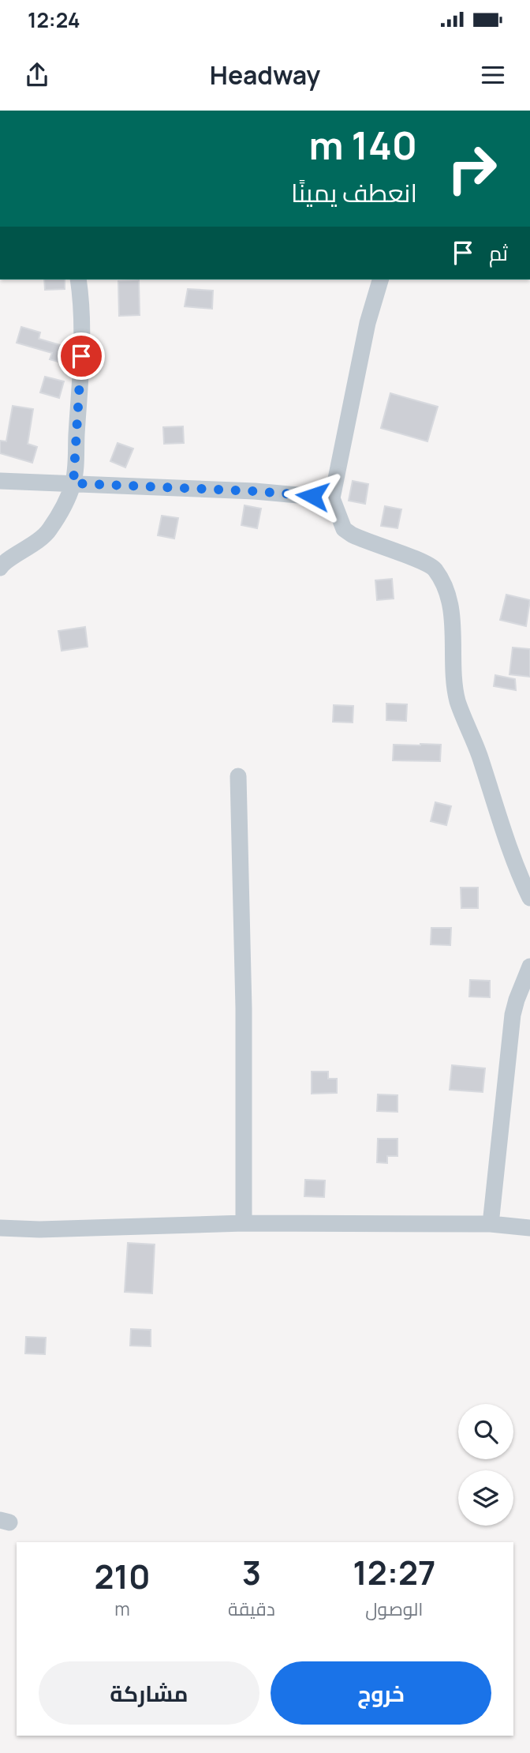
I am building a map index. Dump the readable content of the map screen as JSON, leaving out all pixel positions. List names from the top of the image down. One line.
{"page":{"status":"12:24","header":"Headway","turn":["140 m","انعطف يمينًا"],"then":"ثم","eta":["12:27","الوصول","3","دقيقة","210","m"],"buttons":["خروج","مشاركة"]}}
